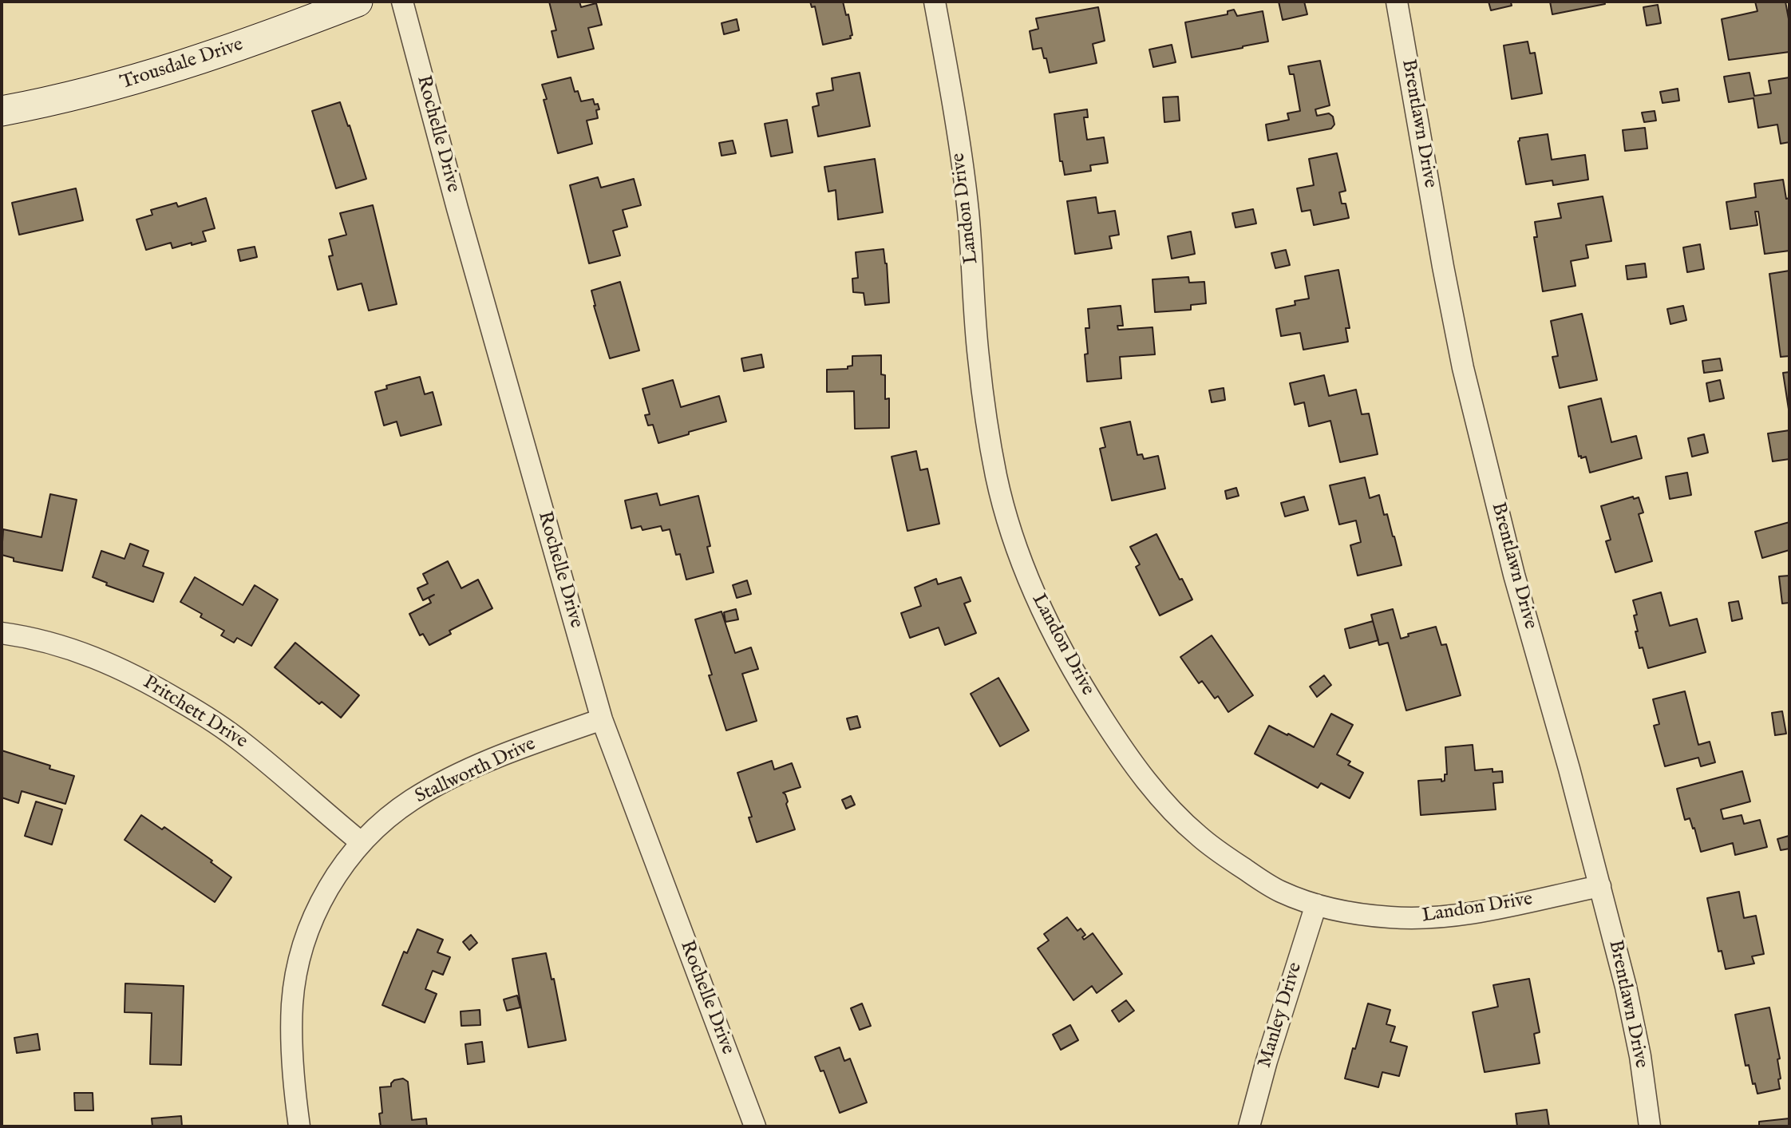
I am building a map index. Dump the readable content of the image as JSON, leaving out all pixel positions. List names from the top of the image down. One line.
{"streets":{"street":["Trousdale Drive","Brentlawn Drive","Rochelle Drive","Landon Drive","Pritchett Drive","Stallworth Drive","Manley Drive"]},"crossings":[["Brentlawn Drive","Landon Drive"],["Rochelle Drive","Stallworth Drive"],["Landon Drive","Manley Drive"],["Pritchett Drive","Stallworth Drive"]]}
